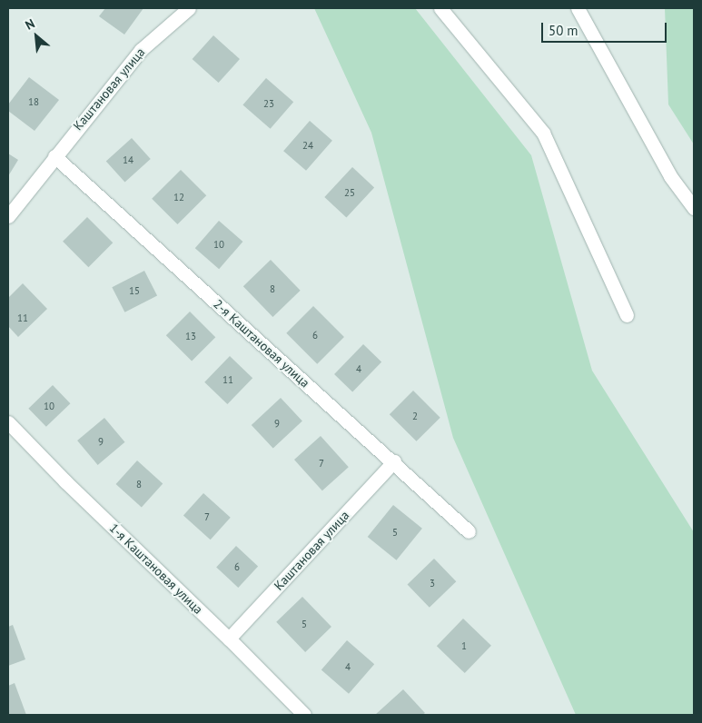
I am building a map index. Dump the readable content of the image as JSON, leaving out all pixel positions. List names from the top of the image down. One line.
{"streets":{"street":["Каштановая улица","2-я Каштановая улица","1-я Каштановая улица"]},"crossings":[["Каштановая улица","2-я Каштановая улица"],["Каштановая улица","1-я Каштановая улица"]],"house_numbers":["18","23","24","14","25","12","10","8","15","11","6","13","4","11","10","2","9","9","7","8","7","5","6","3","5","1","4"],"scale_bar":"50 m","north":"top left"}
